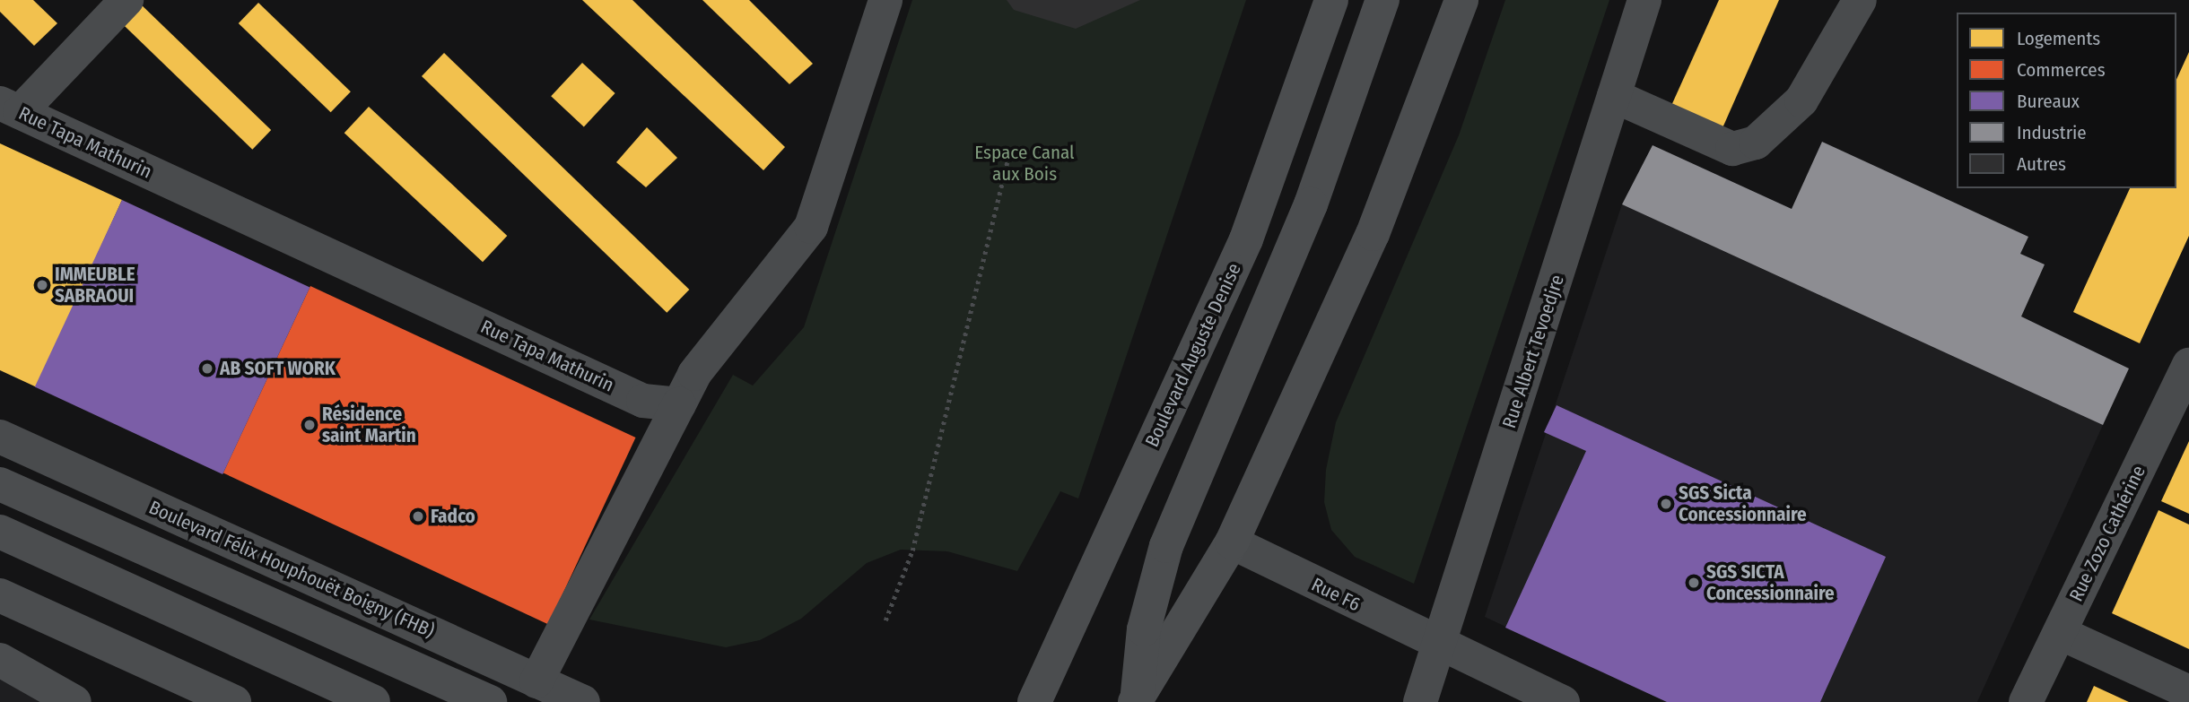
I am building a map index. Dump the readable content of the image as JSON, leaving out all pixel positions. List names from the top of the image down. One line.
{"streets":{"main road":["Boulevard Auguste Denise","Boulevard Félix Houphouët Boigny (FHB)"],"street":["Rue Tapa Mathurin","Rue Albert Tevoedjre","Rue Zozo Cathérine","Rue F6"]},"crossings":[["Rue Albert Tevoedjre","Rue F6"]],"parks":["Espace Canal aux Bois"],"places":["IMMEUBLE SABRAOUI","AB SOFT WORK","Résidence saint Martin","SGS Sicta Concessionnaire","Fadco","SGS SICTA Concessionnaire"],"legend":["Logements","Commerces","Bureaux","Industrie","Autres"]}
